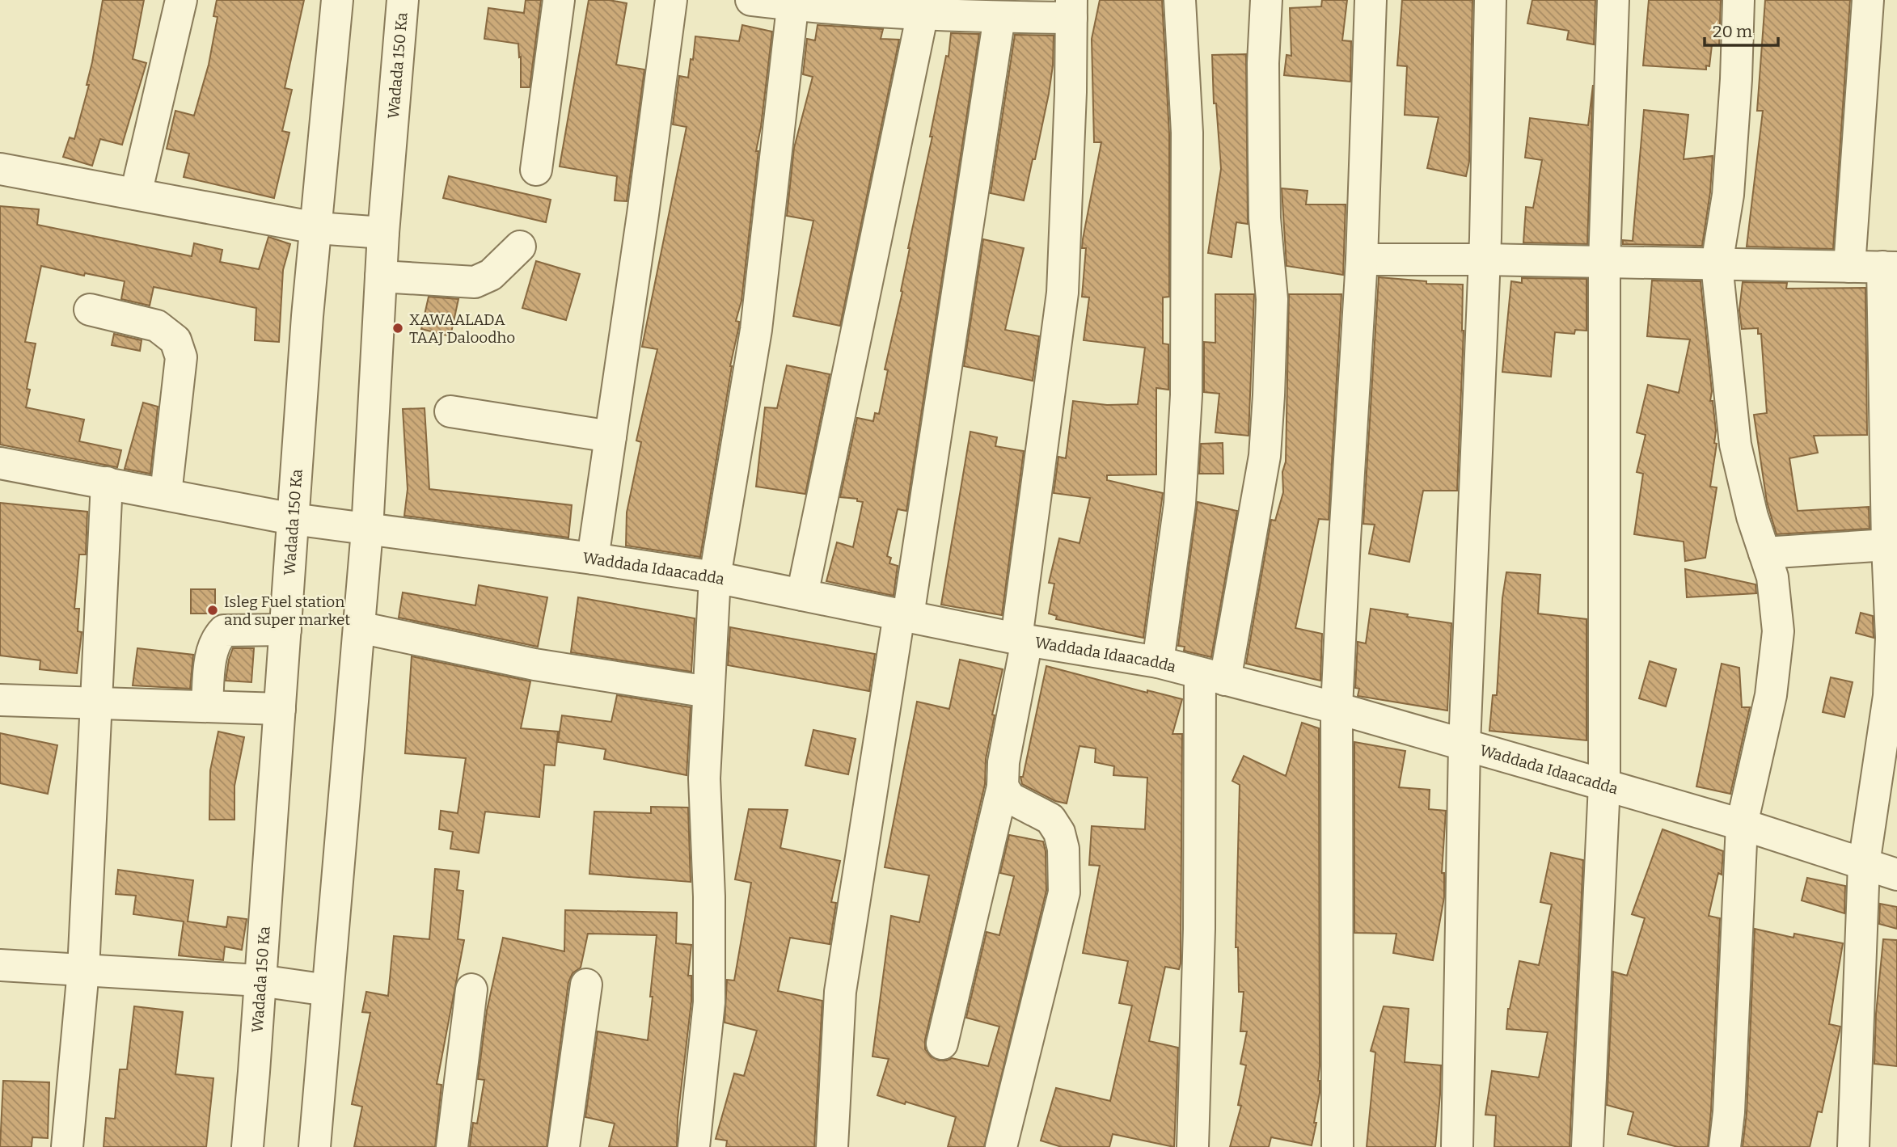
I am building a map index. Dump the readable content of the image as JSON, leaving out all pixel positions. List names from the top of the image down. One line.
{"streets":{"street":["Wadada 150 Ka","Waddada Idaacadda"]},"crossings":[["Wadada 150 Ka","Waddada Idaacadda"]],"places":["XAWAALADA TAAJ Daloodho","Isleg Fuel station and super market"],"scale_bar":"20 m"}
